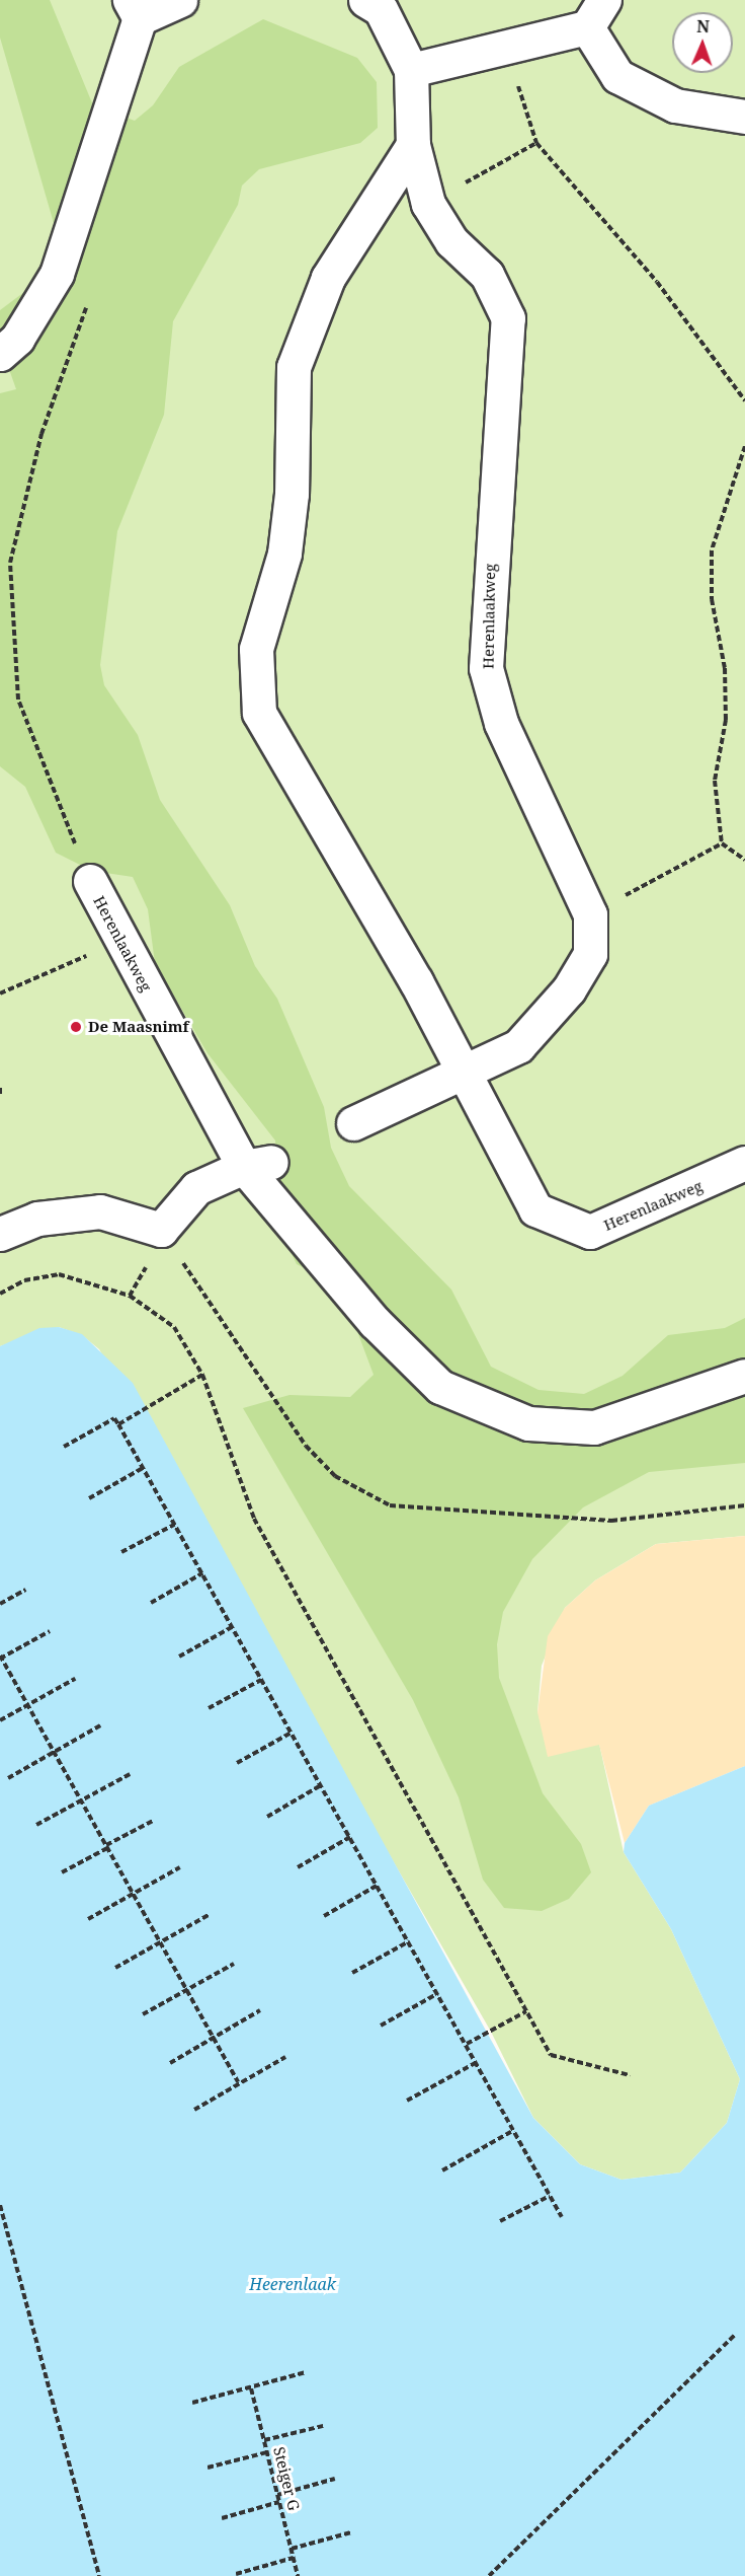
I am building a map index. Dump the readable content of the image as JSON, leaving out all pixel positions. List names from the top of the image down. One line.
{"streets":{"lane":["Herenlaakweg"],"path":["Steiger G"]},"water":["Heerenlaak"],"places":["De Maasnimf"],"north":"top"}
